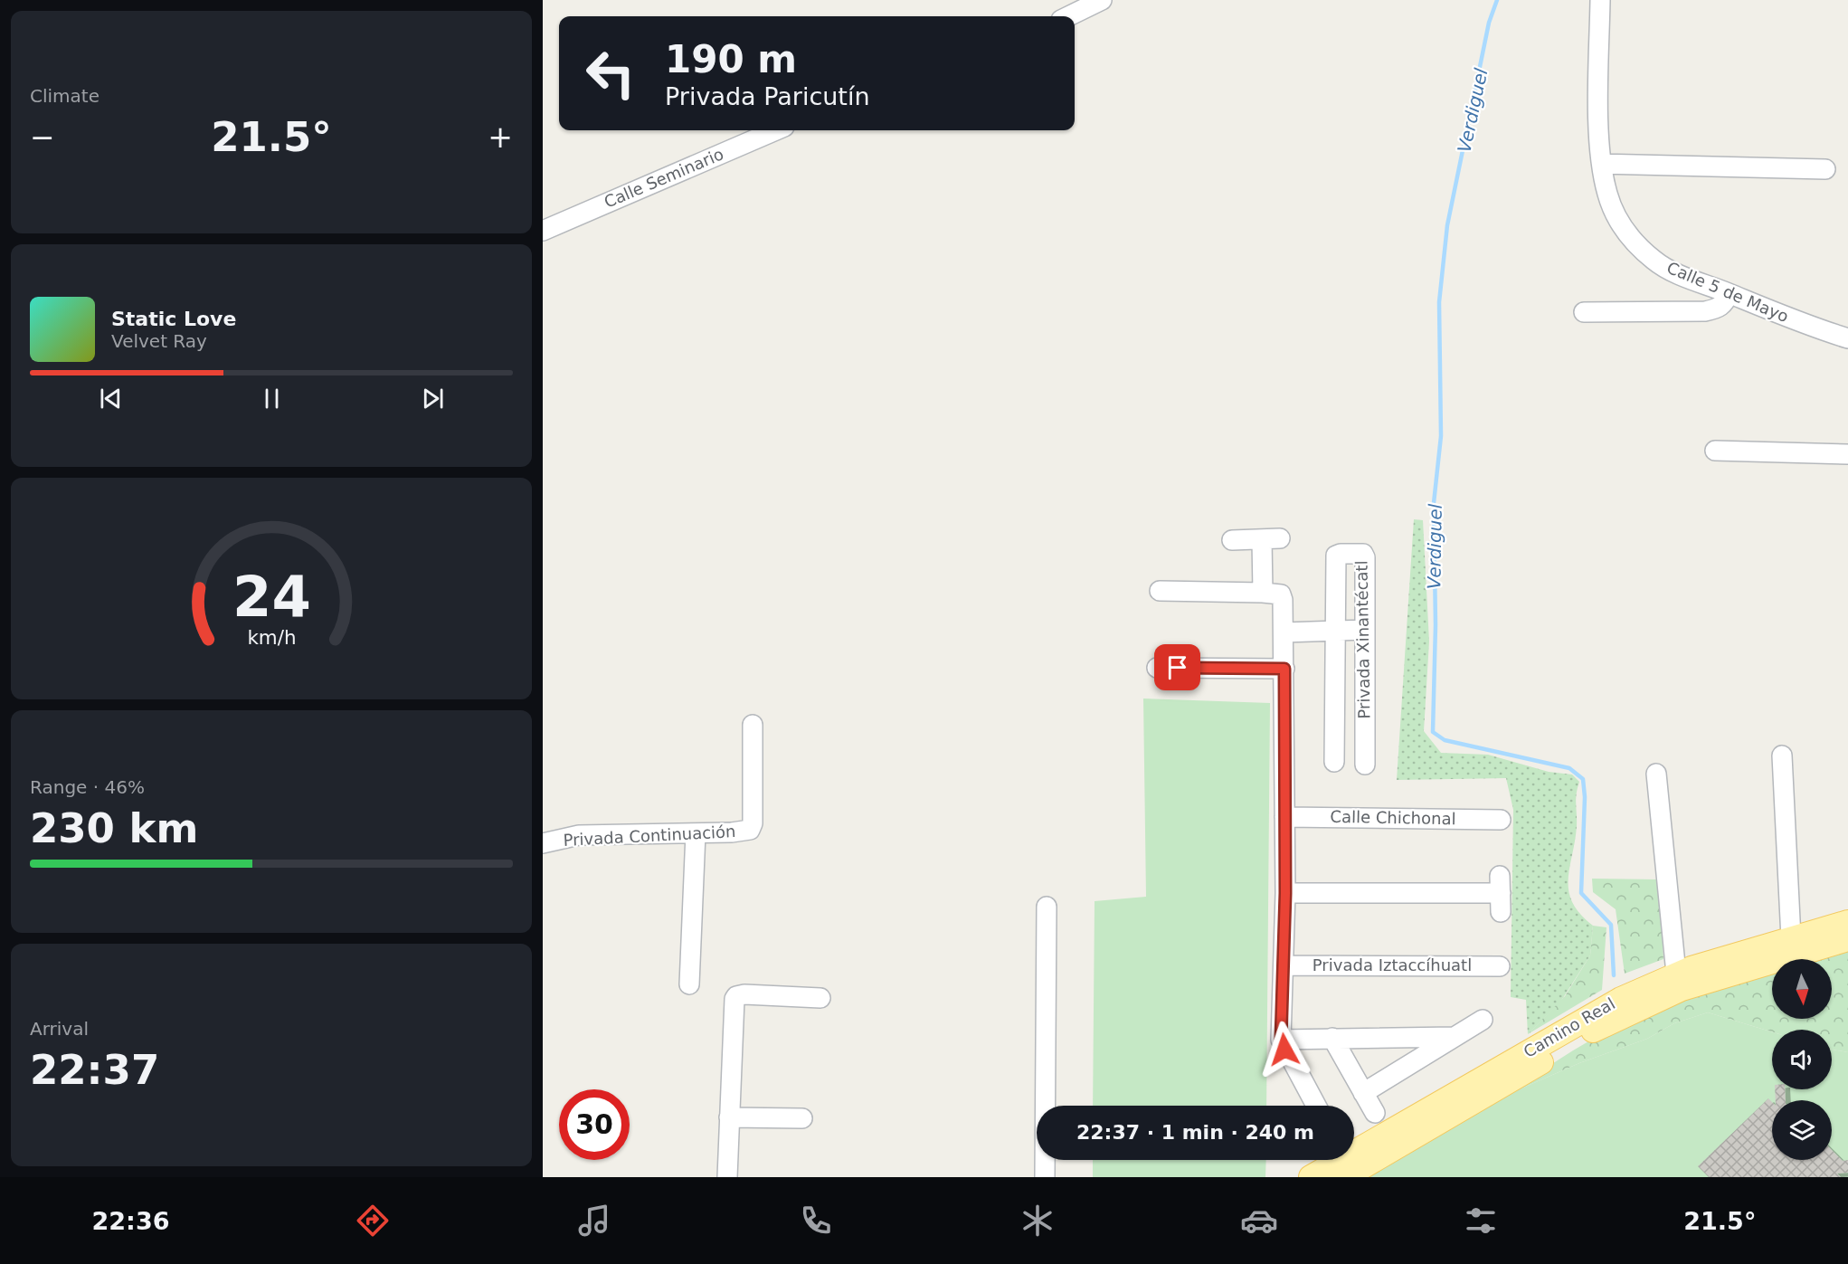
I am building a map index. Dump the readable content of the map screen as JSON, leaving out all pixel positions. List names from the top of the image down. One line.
{"streets":{"main road":["Camino Real"],"street":["Calle Seminario","Calle 5 de Mayo","Privada Xinantécatl","Calle Chichonal","Privada Continuación","Privada Iztaccíhuatl"]},"water":["Verdiguel"],"north":"bottom","page":{"tile":["Climate",["Range · 46%","230 km"],["Arrival","22:37"]],"turn":["190 m","Privada Paricutín"],"heat":["−","21.5°","+"],"song":["Static Love","Velvet Ray"],"limit":"30","trip":"22:37 · 1 min · 240 m","tabs":["22:36","21.5°"],"gauge":["24","km/h"]}}
